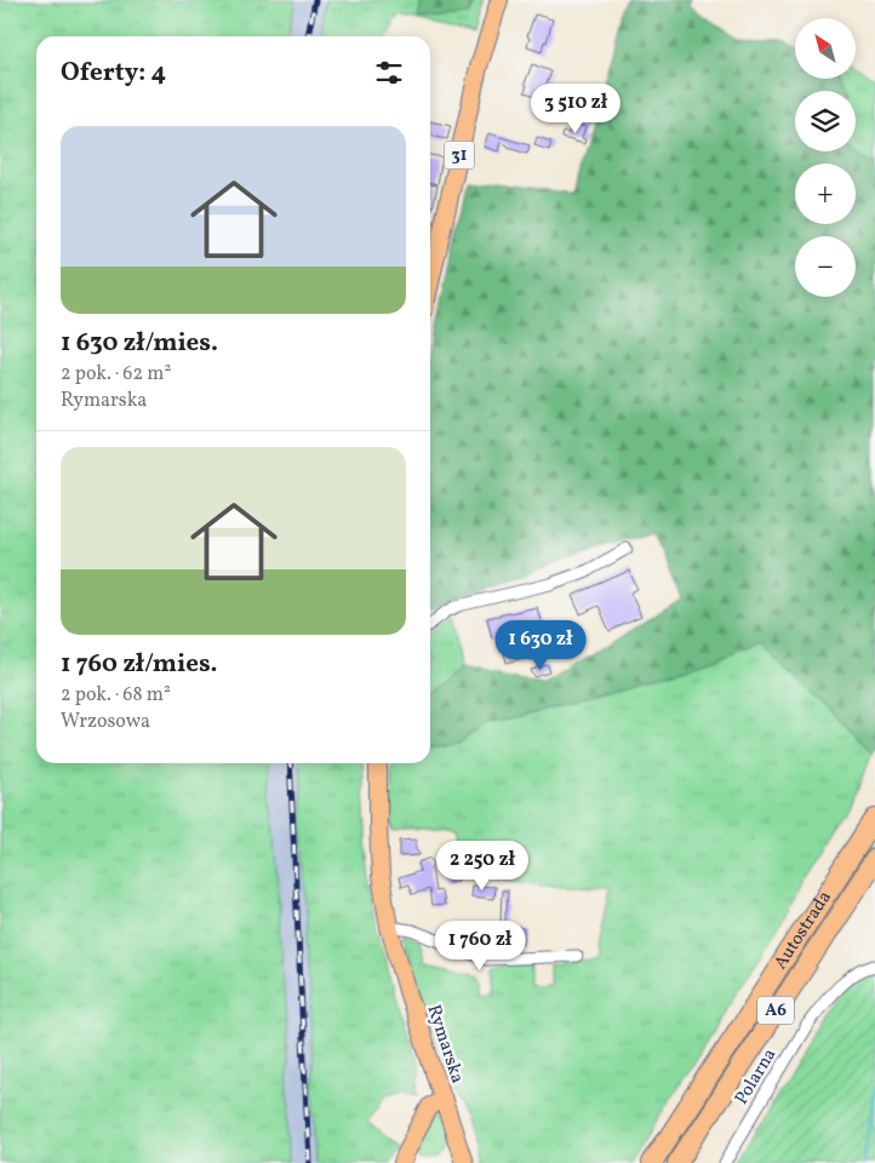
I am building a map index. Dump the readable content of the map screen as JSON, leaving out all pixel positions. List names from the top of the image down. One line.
{"streets":{"highway":["Autostrada","A6"],"main road":["31","Rymarska"],"street":["Polarna"]},"north":"top left","page":{"map_buttons":["+","−"],"heading":"Oferty: 4","price":["3 510 zł","1 630 zł","2 250 zł","1 760 zł"],"list":[{"name":"1 630 zł/mies.","note":"2 pok. · 62 m² · Rymarska"},{"name":"1 760 zł/mies.","note":"2 pok. · 68 m² · Wrzosowa"}]}}
